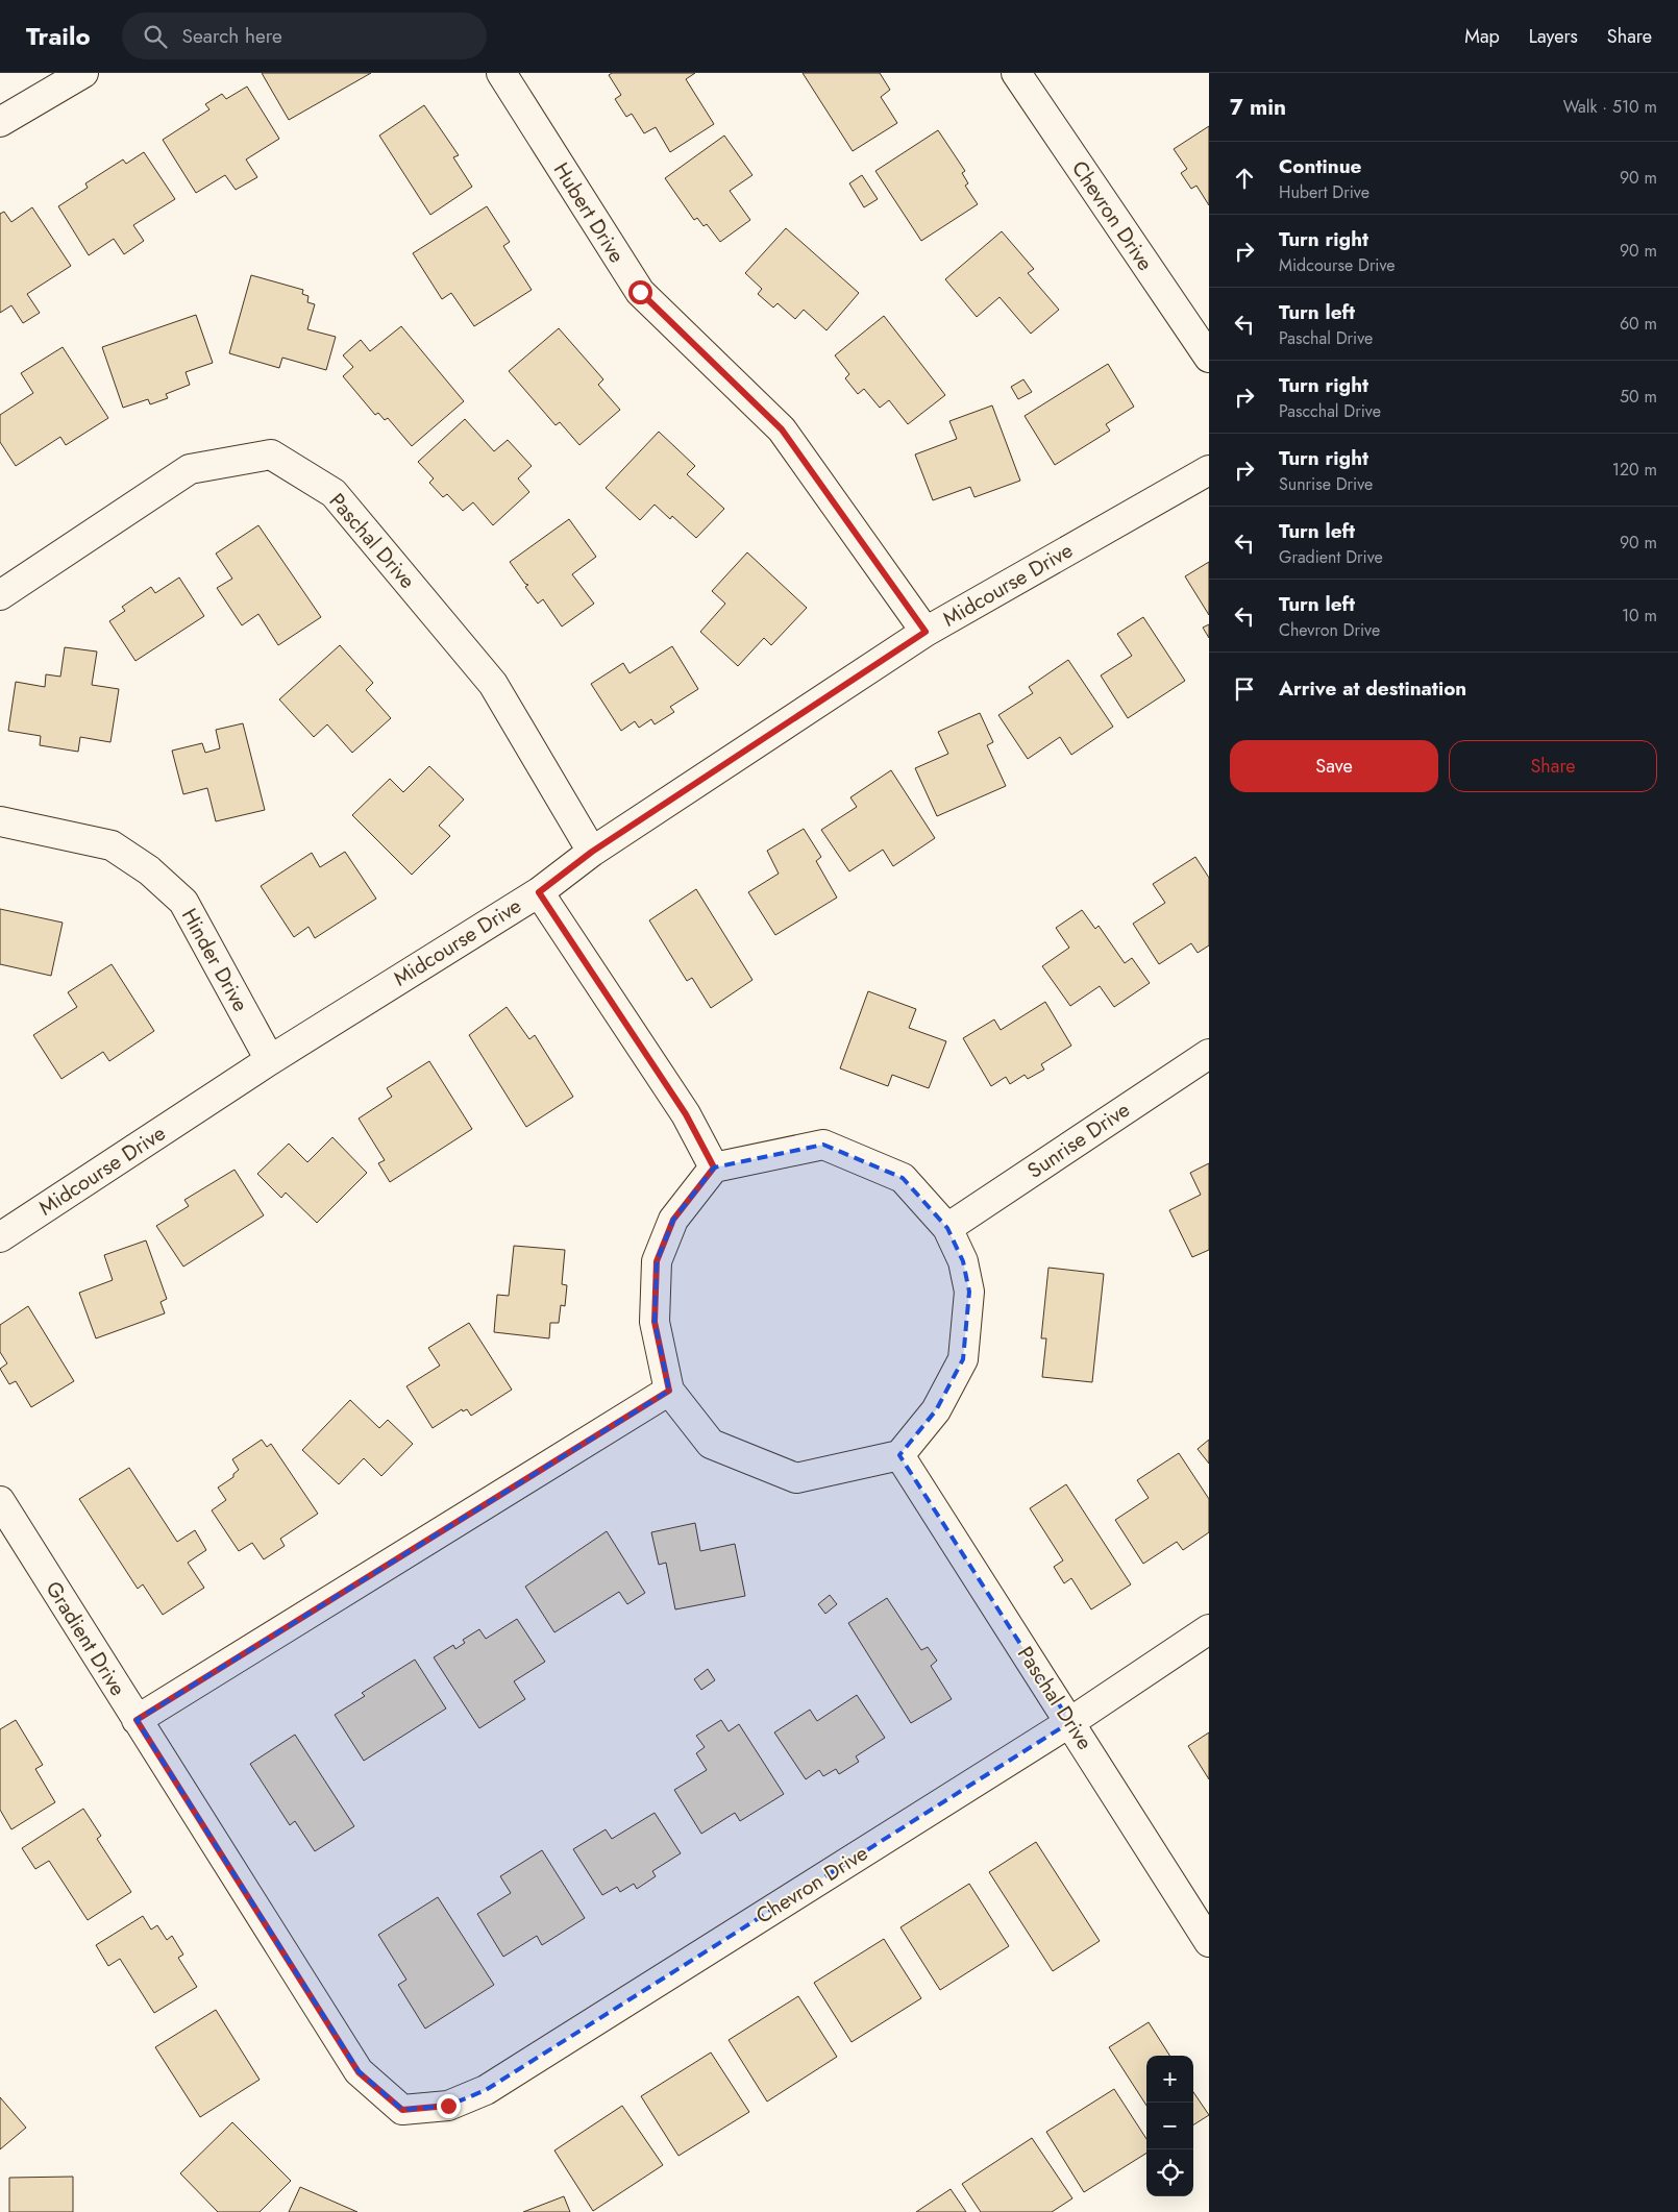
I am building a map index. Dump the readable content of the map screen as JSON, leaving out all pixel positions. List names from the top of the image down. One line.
{"streets":{"street":["Hubert Drive","Chevron Drive","Paschal Drive","Midcourse Drive","Hinder Drive","Sunrise Drive","Gradient Drive"]},"crossings":[["Hubert Drive","Midcourse Drive"],["Chevron Drive","Paschal Drive"],["Chevron Drive","Gradient Drive"],["Paschal Drive","Midcourse Drive"],["Midcourse Drive","Hinder Drive"]],"page":{"header":"Trailo","search":"Search here","nav":["Map","Layers","Share"],"heading":["7 min","Walk · 510 m"],"list":[["Continue","Hubert Drive","90 m"],["Turn right","Midcourse Drive","90 m"],["Turn left","Paschal Drive","60 m"],["Turn right","Pascchal Drive","50 m"],["Turn right","Sunrise Drive","120 m"],["Turn left","Gradient Drive","90 m"],["Turn left","Chevron Drive","10 m"],"Arrive at destination"],"buttons":["Save","Share"],"map_buttons":["+","−"]}}
